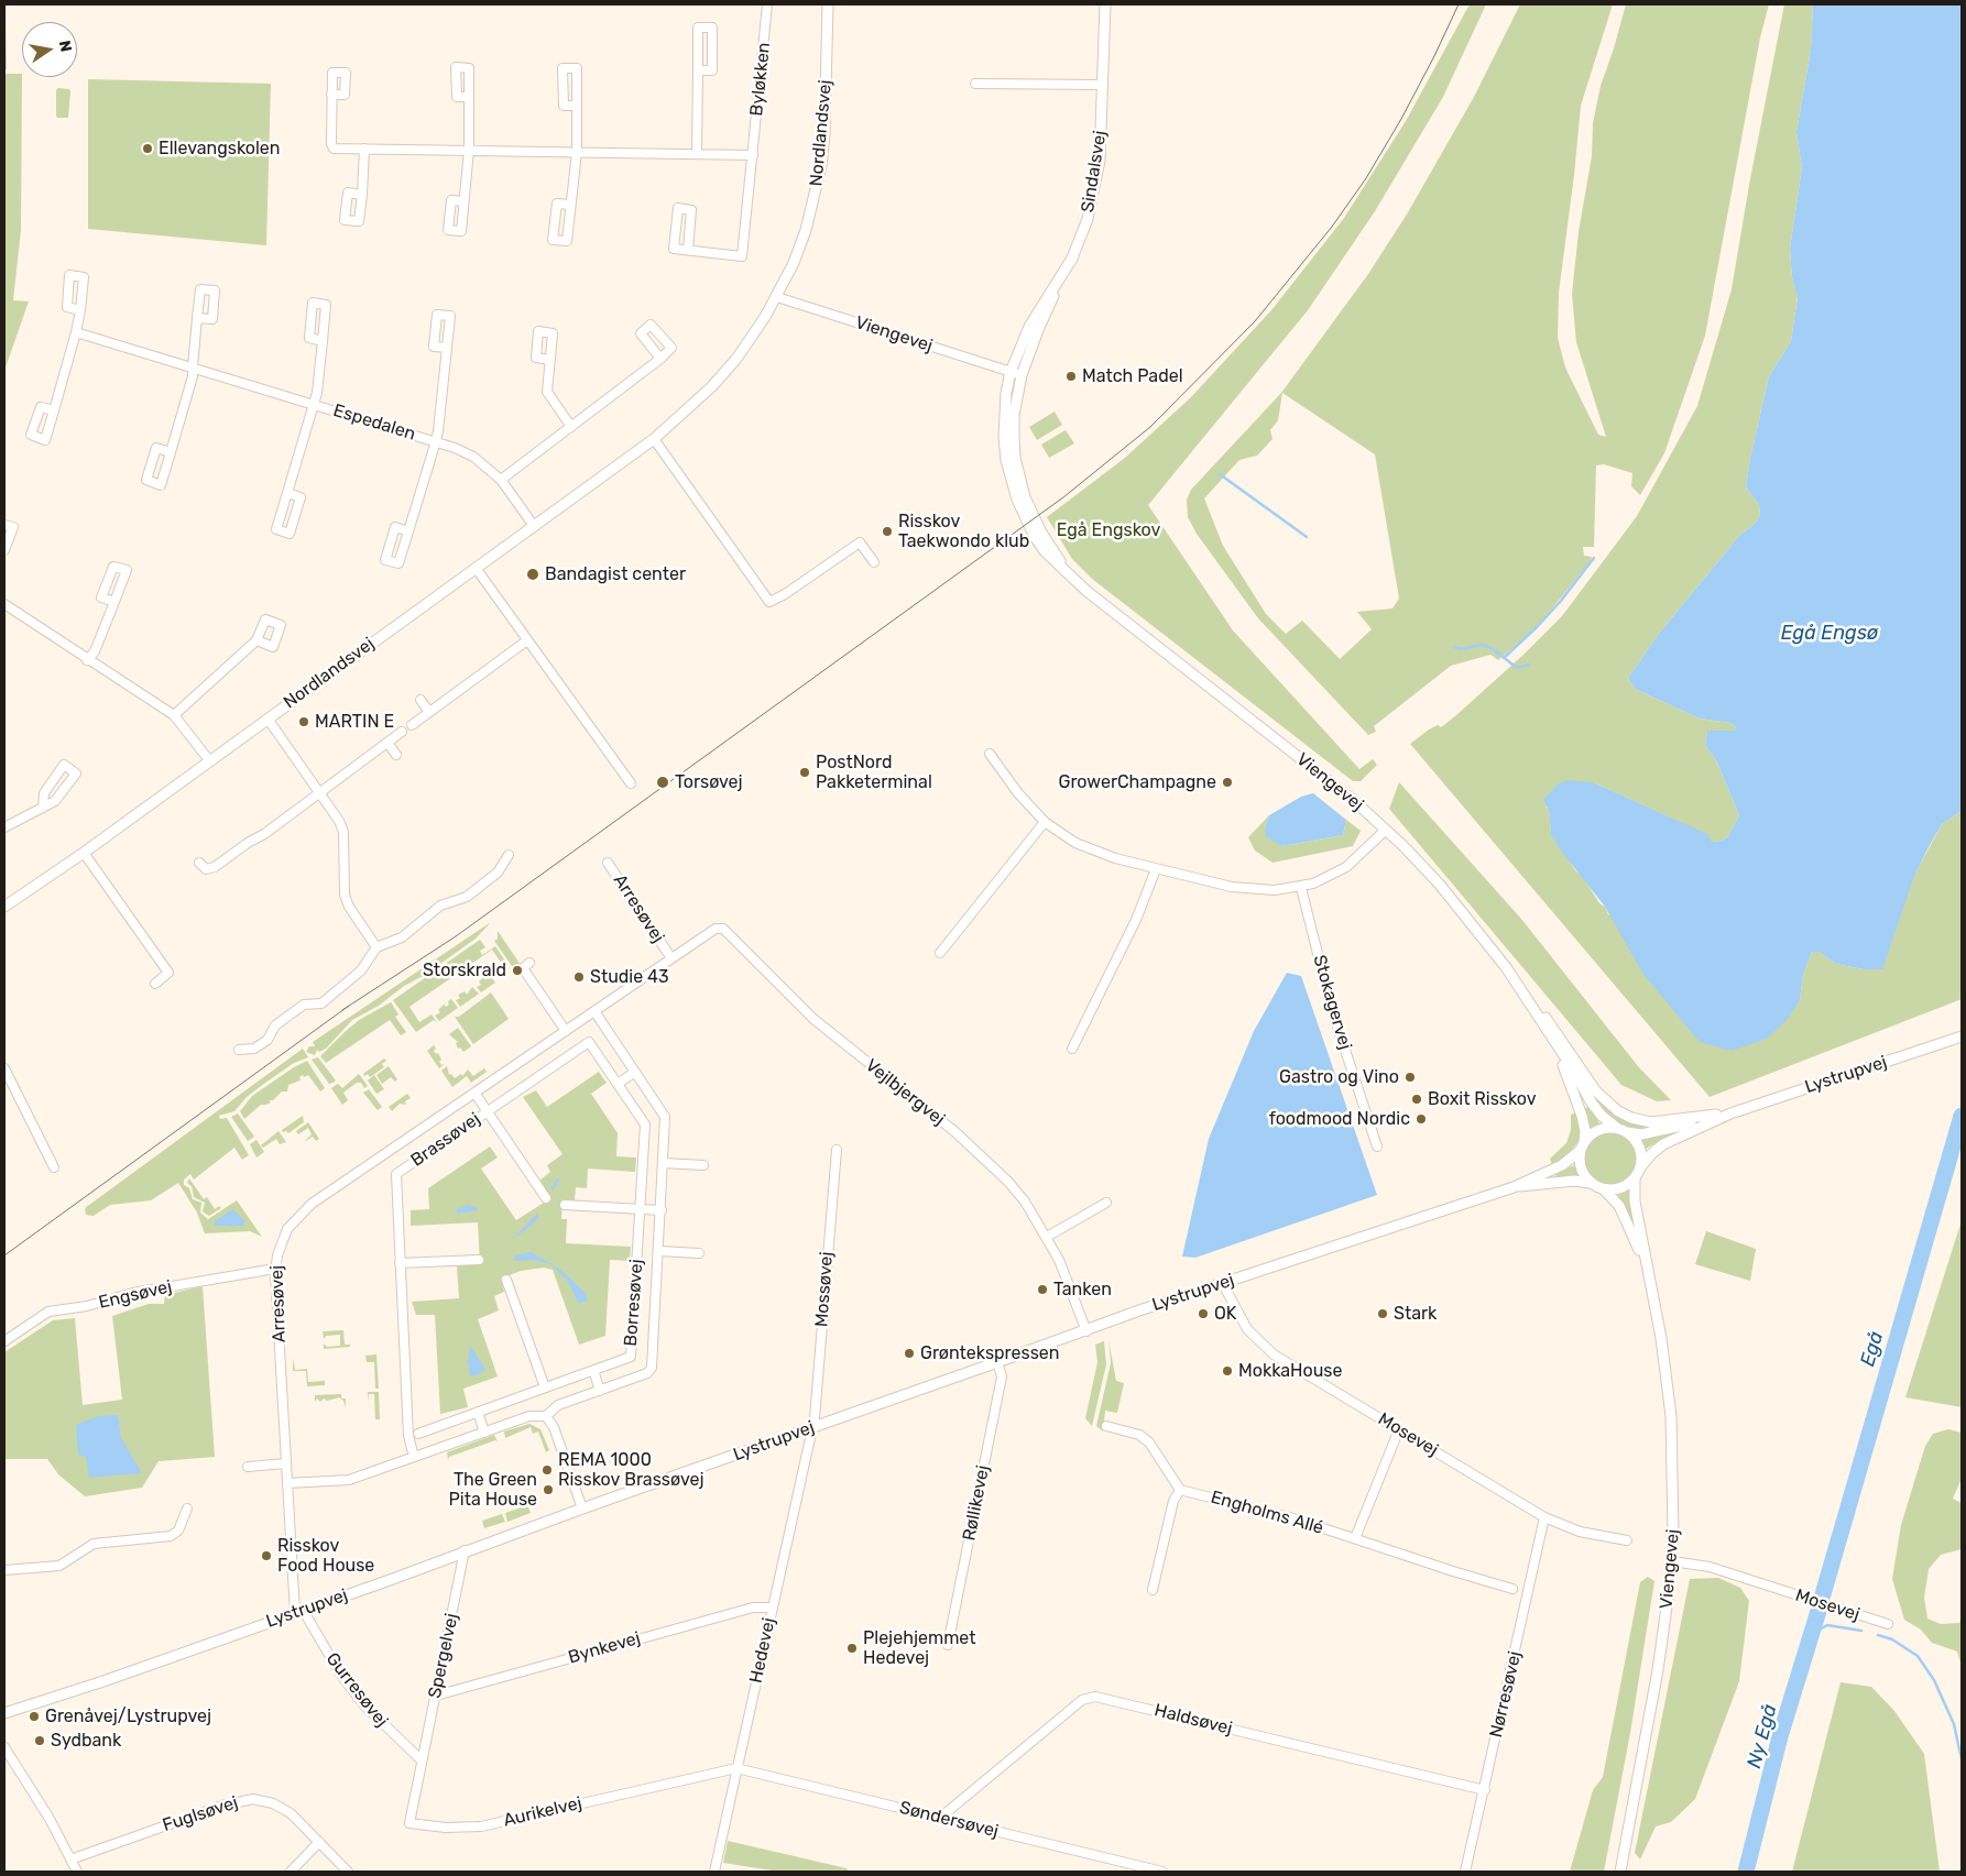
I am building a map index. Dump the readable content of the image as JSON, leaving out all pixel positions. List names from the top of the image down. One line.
{"streets":{"street":["Byløkken","Nordlandsvej","Sindalsvej","Viengevej","Espedalen","Arresøvej","Stokagervej","Lystrupvej","Vejlbjergvej","Brassøvej","Mossøvej","Engsøvej","Borresøvej","Mosevej","Røllikevej","Engholms Allé","Bynkevej","Hedevej","Spergelvej","Gurresøvej","Nørresøvej","Haldsøvej","Aurikelvej","Fuglsøvej","Søndersøvej"]},"crossings":[["Nordlandsvej","Viengevej"],["Nordlandsvej","Espedalen"],["Sindalsvej","Viengevej"],["Viengevej","Lystrupvej"],["Viengevej","Mosevej"],["Arresøvej","Lystrupvej"],["Arresøvej","Vejlbjergvej"],["Arresøvej","Engsøvej"],["Arresøvej","Borresøvej"],["Arresøvej","Gurresøvej"],["Lystrupvej","Vejlbjergvej"],["Lystrupvej","Mossøvej"],["Lystrupvej","Mosevej"],["Lystrupvej","Røllikevej"],["Lystrupvej","Hedevej"],["Lystrupvej","Spergelvej"],["Lystrupvej","Gurresøvej"],["Brassøvej","Borresøvej"],["Mossøvej","Hedevej"],["Mosevej","Nørresøvej"],["Bynkevej","Hedevej"],["Bynkevej","Spergelvej"],["Hedevej","Aurikelvej"],["Hedevej","Søndersøvej"],["Spergelvej","Gurresøvej"],["Spergelvej","Aurikelvej"],["Gurresøvej","Aurikelvej"],["Nørresøvej","Haldsøvej"],["Haldsøvej","Søndersøvej"],["Aurikelvej","Søndersøvej"]],"water":["Egå Engsø","Egå","Ny Egå"],"parks":["Egå Engskov"],"places":["Ellevangskolen","Match Padel","Risskov Taekwondo klub","Bandagist center","MARTIN E","PostNord Pakketerminal","Torsøvej","GrowerChampagne","Storskrald","Studie 43","Gastro og Vino","Boxit Risskov","foodmood Nordic","Tanken","OK","Stark","Grøntekspressen","MokkaHouse","REMA 1000 Risskov Brassøvej","The Green Pita House","Risskov Food House","Plejehjemmet Hedevej","Grenåvej/Lystrupvej","Sydbank"],"north":"right"}
